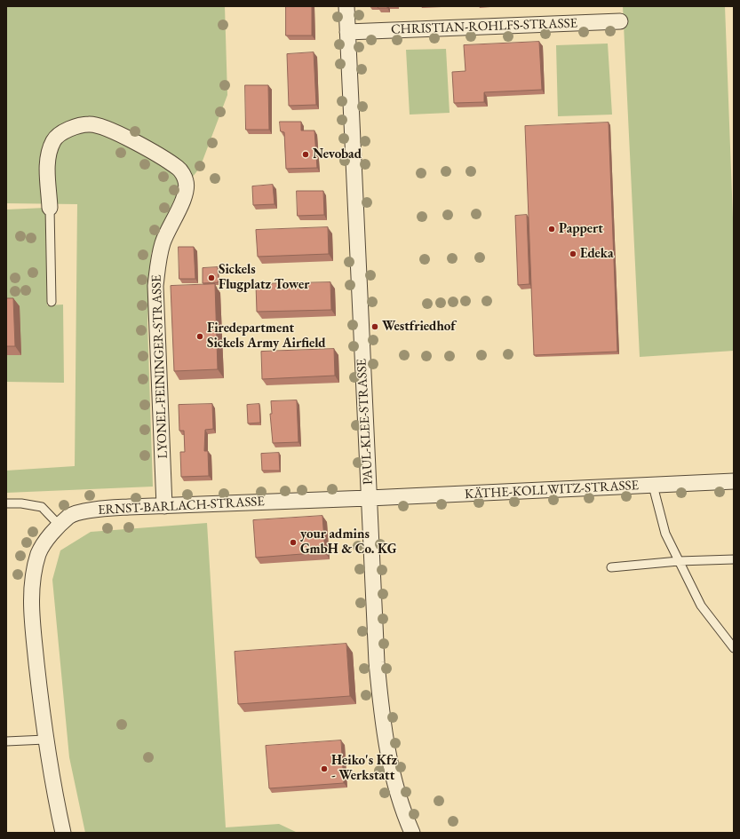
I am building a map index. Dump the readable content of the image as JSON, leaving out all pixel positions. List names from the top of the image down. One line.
{"streets":{"street":["CHRISTIAN-ROHLFS-STRASSE","LYONEL-FEININGER-STRASSE","PAUL-KLEE-STRASSE","KÄTHE-KOLLWITZ-STRASSE","ERNST-BARLACH-STRASSE"]},"crossings":[["CHRISTIAN-ROHLFS-STRASSE","PAUL-KLEE-STRASSE"],["LYONEL-FEININGER-STRASSE","ERNST-BARLACH-STRASSE"],["PAUL-KLEE-STRASSE","KÄTHE-KOLLWITZ-STRASSE"],["PAUL-KLEE-STRASSE","ERNST-BARLACH-STRASSE"],["KÄTHE-KOLLWITZ-STRASSE","ERNST-BARLACH-STRASSE"]],"places":["Nevobad","Pappert","Edeka","Sickels Flugplatz Tower","Westfriedhof","Firedepartment Sickels Army Airfield","your admins GmbH & Co. KG","Heiko's Kfz - Werkstatt"]}
